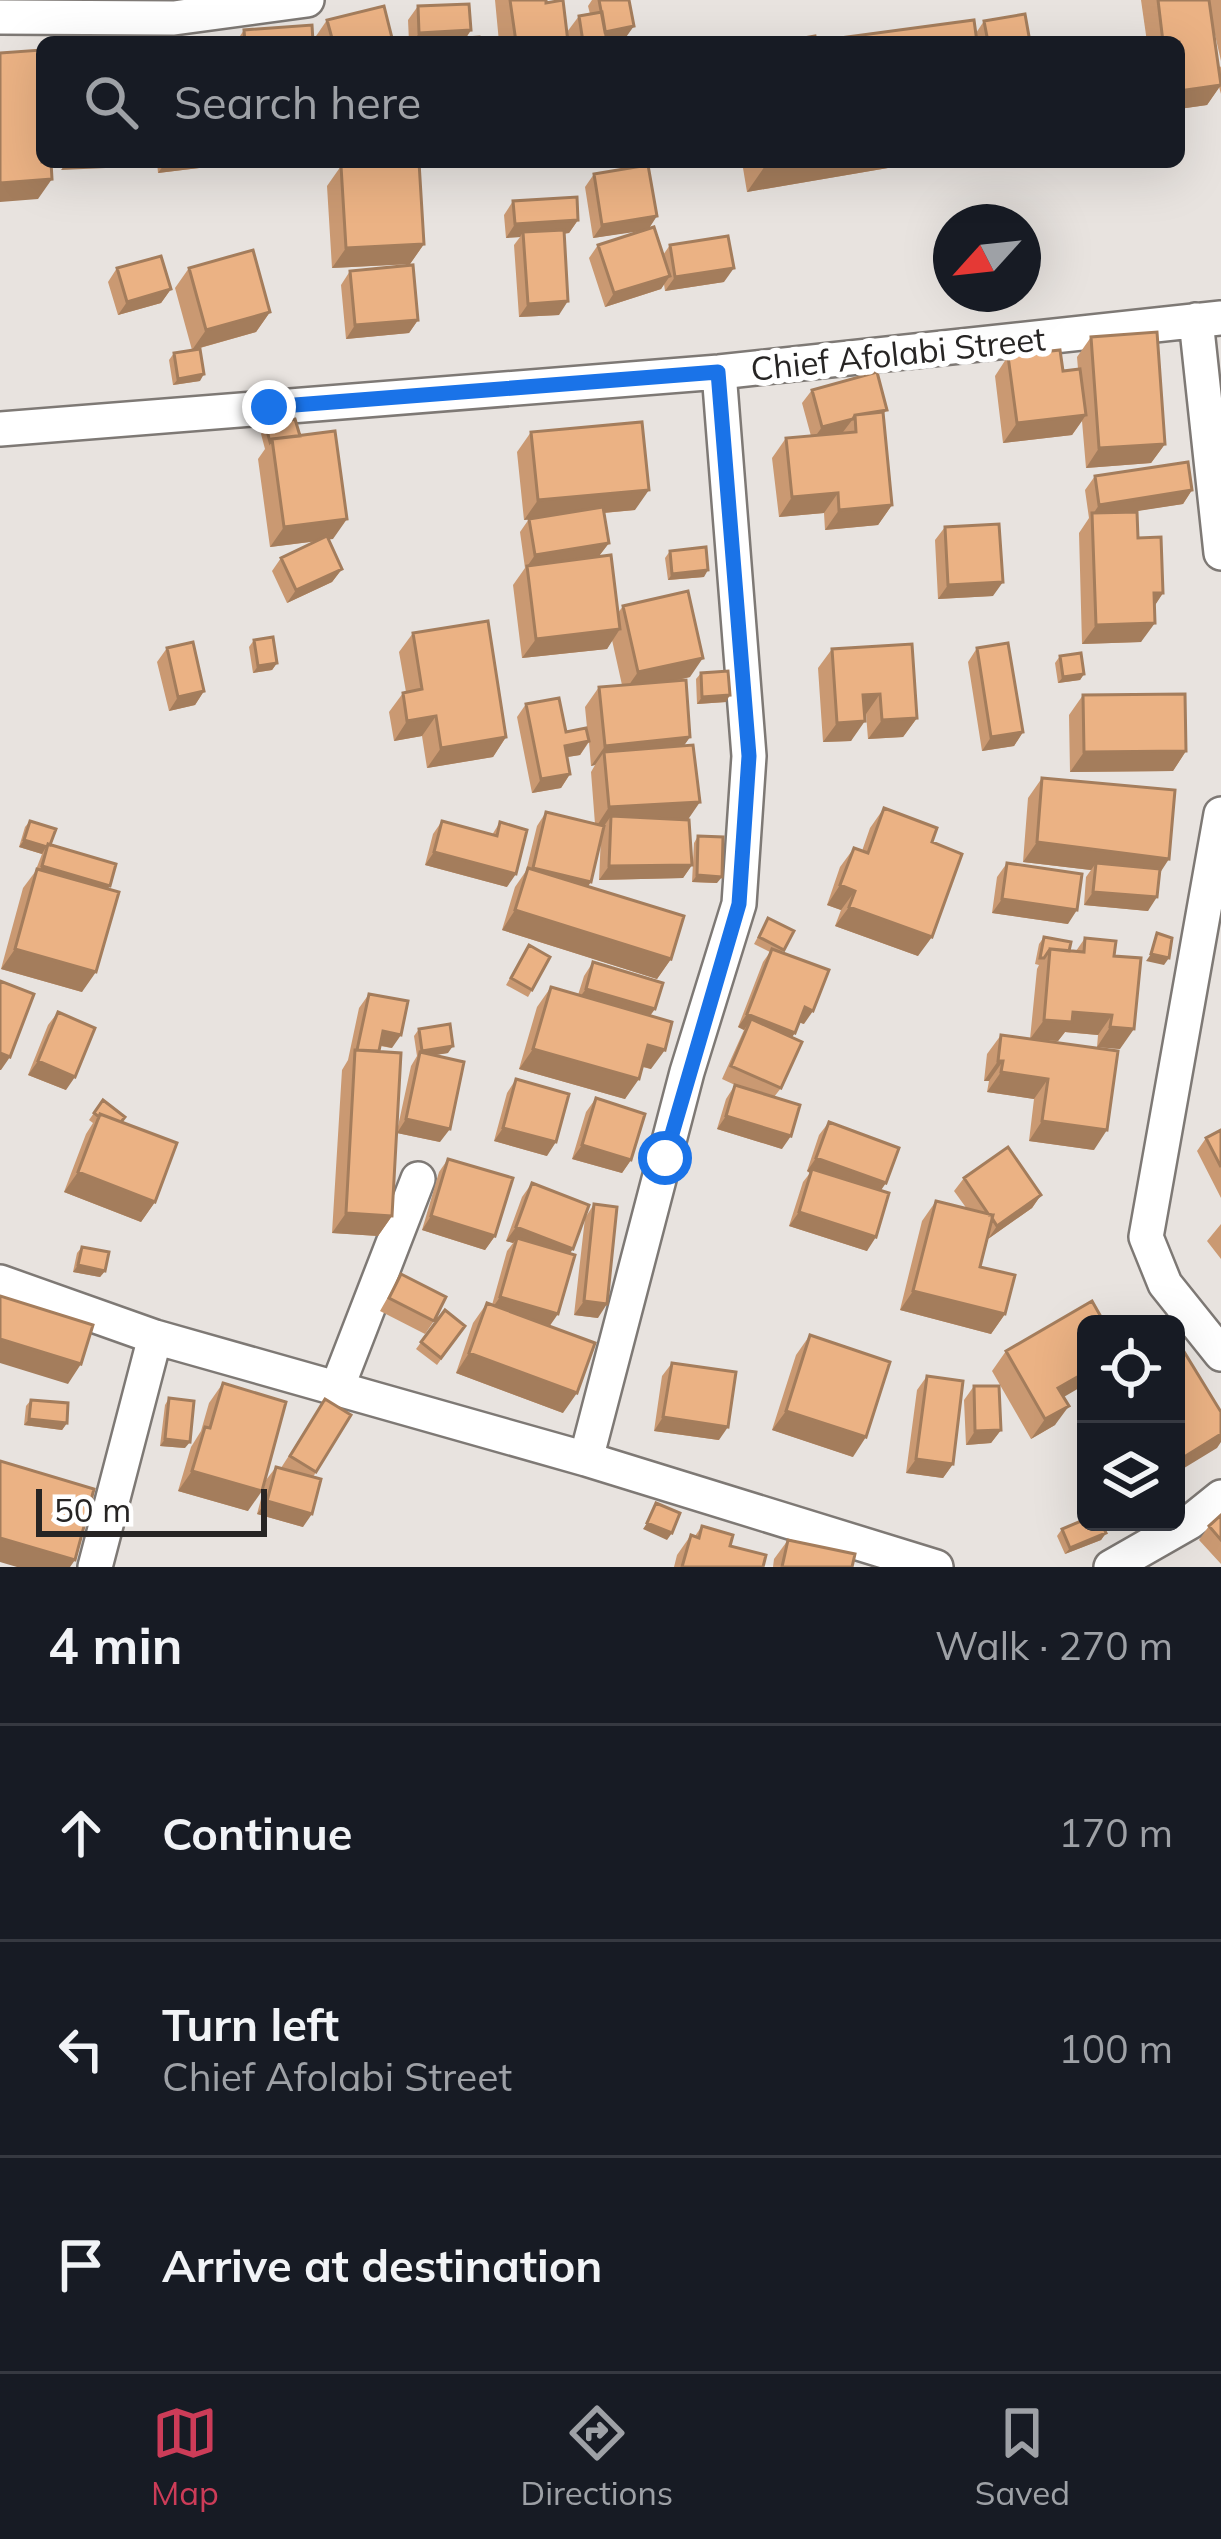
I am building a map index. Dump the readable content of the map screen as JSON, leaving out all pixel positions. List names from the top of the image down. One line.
{"streets":{"street":["Chief Afolabi Street"]},"scale_bar":"50 m","north":"bottom left","page":{"search":"Search here","scale":"50 m","heading":["4 min","Walk · 270 m"],"list":[["Continue","170 m"],["Turn left","Chief Afolabi Street","100 m"],"Arrive at destination"],"nav":["Map","Directions","Saved"]}}
